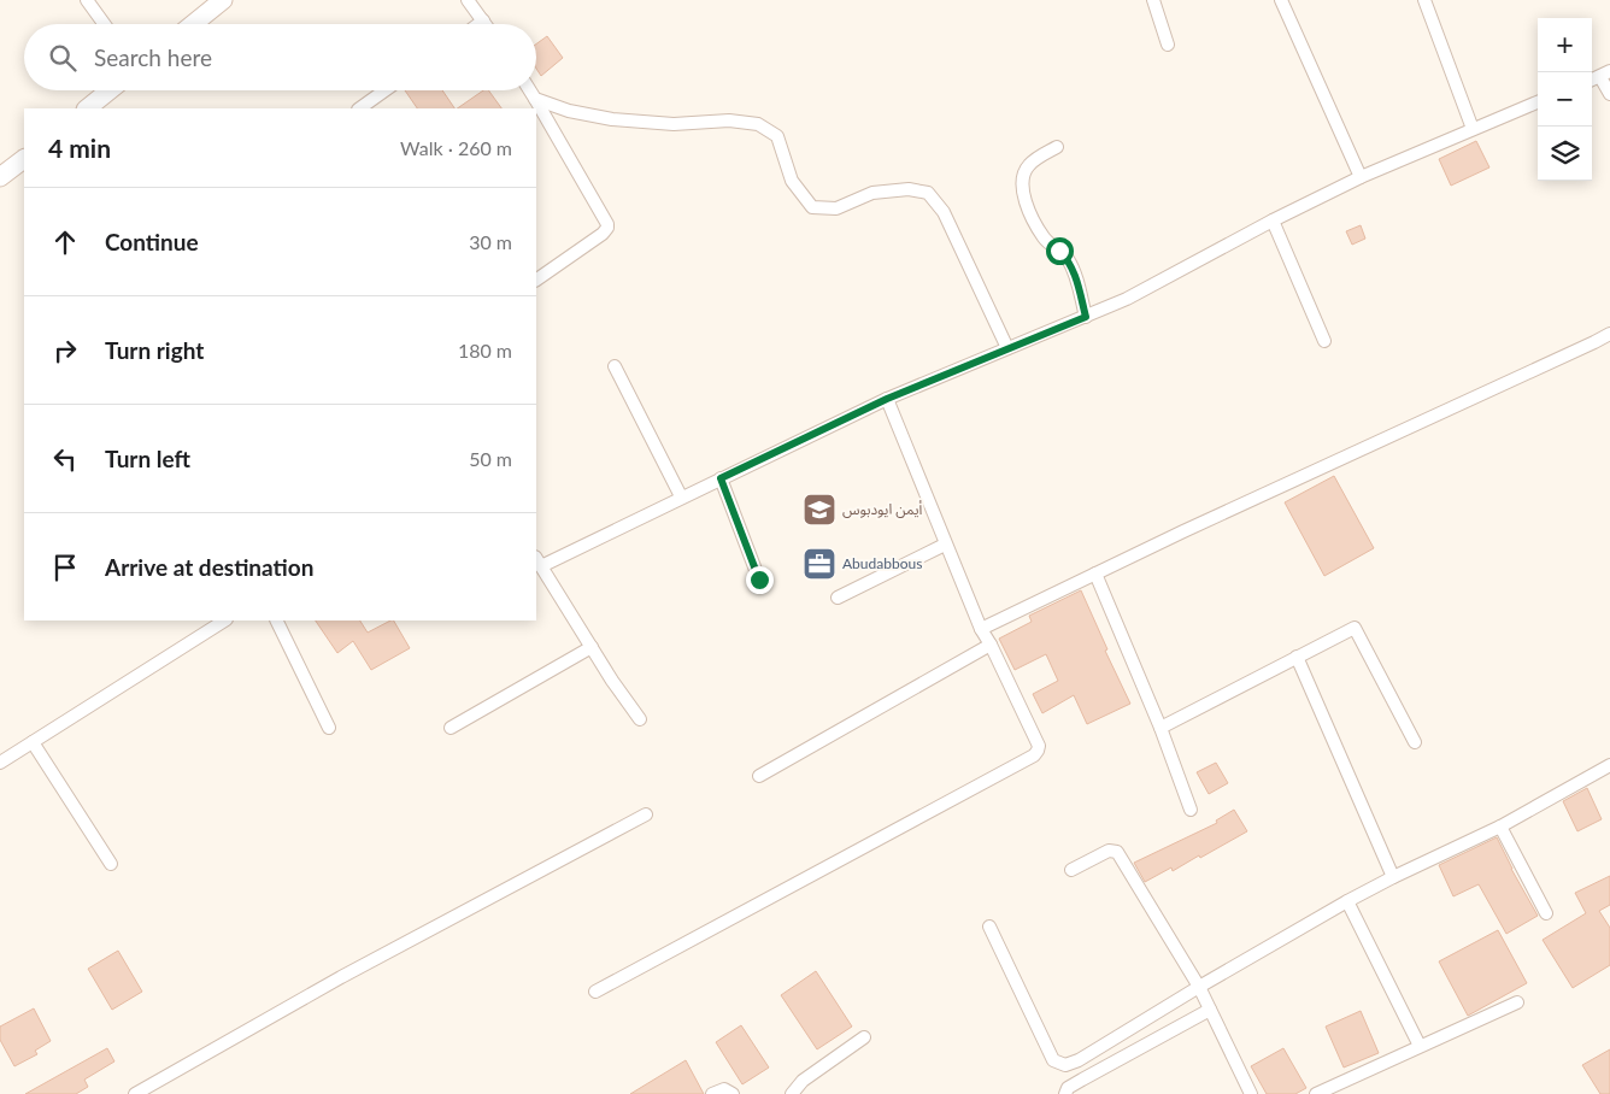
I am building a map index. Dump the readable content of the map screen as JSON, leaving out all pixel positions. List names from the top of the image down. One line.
{"places":{"school or university":["أيمن ايودبوس"],"office":["Abudabbous"]},"page":{"map_buttons":["+","−"],"search":"Search here","heading":["4 min","Walk · 260 m"],"list":[["Continue","30 m"],["Turn right","180 m"],["Turn left","50 m"],"Arrive at destination"]}}
